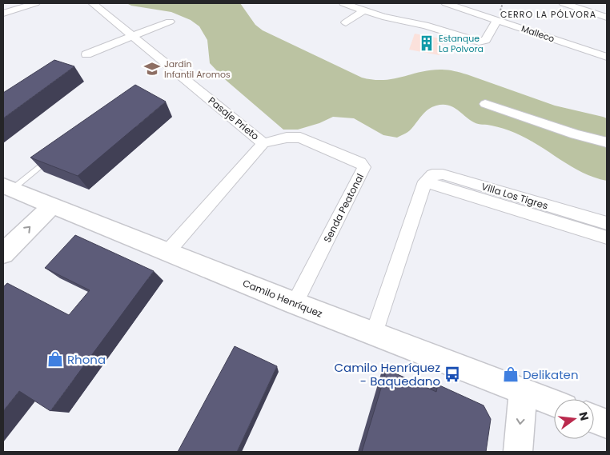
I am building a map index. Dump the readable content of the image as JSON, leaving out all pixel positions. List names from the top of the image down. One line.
{"streets":{"main road":["Camilo Henríquez"],"street":["Malleco","Pasaje Prieto","Villa Los Tigres","Senda Peatonal"]},"crossings":[["Pasaje Prieto","Senda Peatonal"],["Pasaje Prieto","Camilo Henríquez"],["Senda Peatonal","Camilo Henríquez"]],"districts":["CERRO LA PÓLVORA"],"places":{"building":["Estanque La Polvora"],"school or university":["Jardín Infantil Aromos"],"shop":["Rhona","Delikaten"],"bus stop":["Camilo Henríquez - Baquedano"]},"north":"right"}
